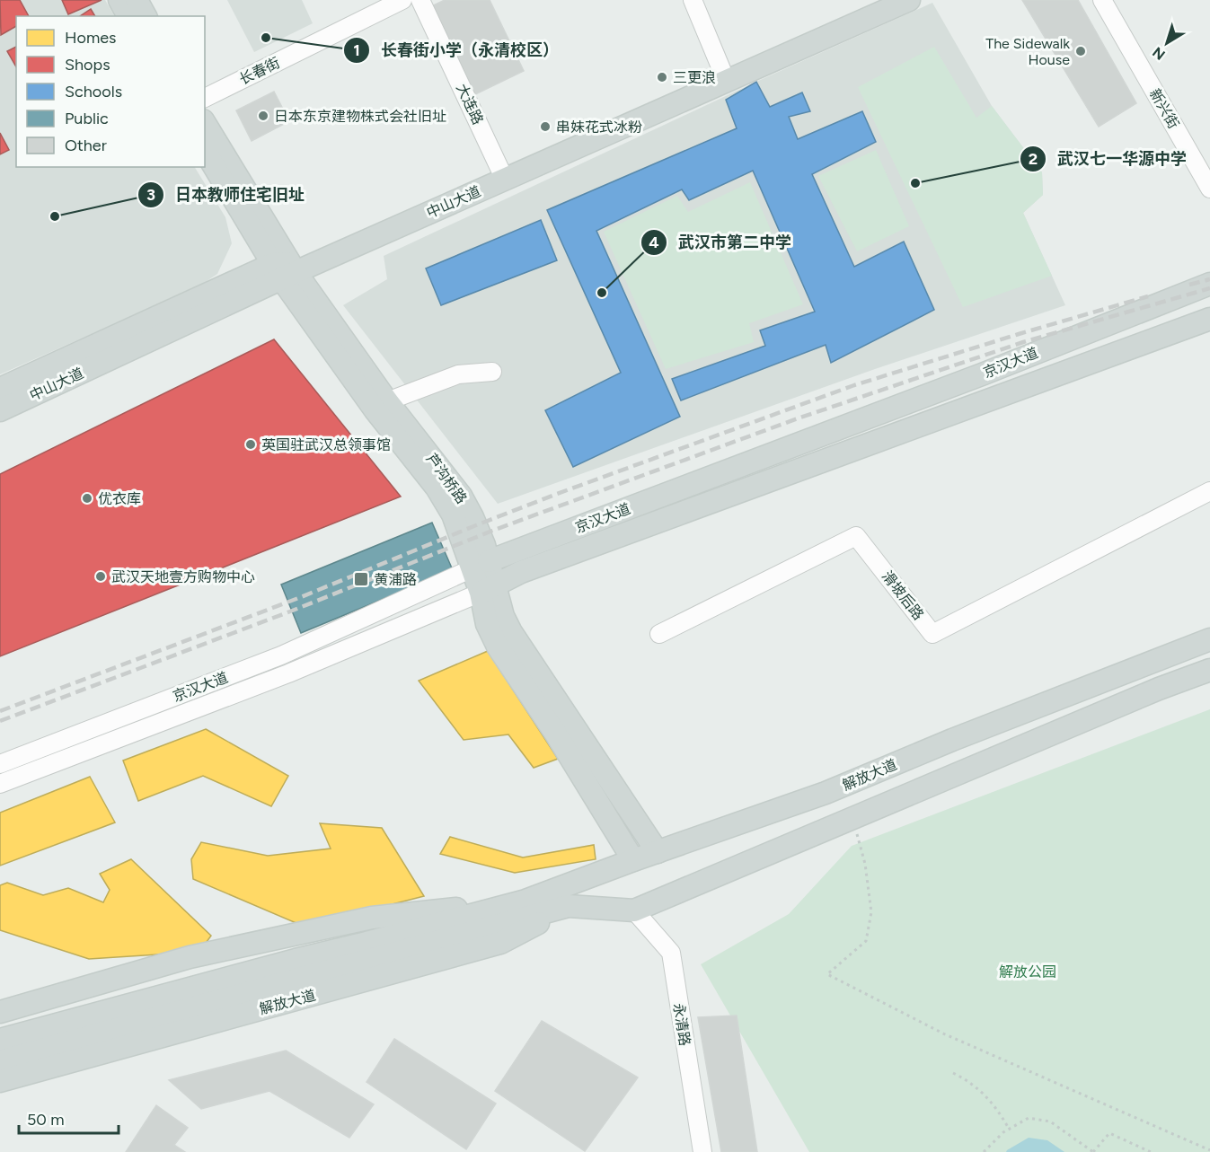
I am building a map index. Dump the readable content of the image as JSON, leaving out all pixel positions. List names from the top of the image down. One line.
{"streets":{"main road":["中山大道","京汉大道","芦沟桥路","解放大道"],"street":["长春街","大连路","新兴街","滑坡后路","永清路"]},"crossings":[["大连路","中山大道"],["中山大道","芦沟桥路"],["京汉大道","芦沟桥路"],["芦沟桥路","解放大道"],["解放大道","永清路"]],"parks":["解放公园"],"places":{"other":["长春街小学（永清校区）","The Sidewalk House","三更浪","日本东京建物株式会社旧址","串妹花式冰粉","武汉七一华源中学","日本教师住宅旧址","武汉市第二中学","英国驻武汉总领事馆","优衣库","武汉天地壹方购物中心"],"transit":["黄浦路"]},"legend":["Homes","Shops","Schools","Public","Other"],"scale_bar":"50 m","north":"bottom left"}
